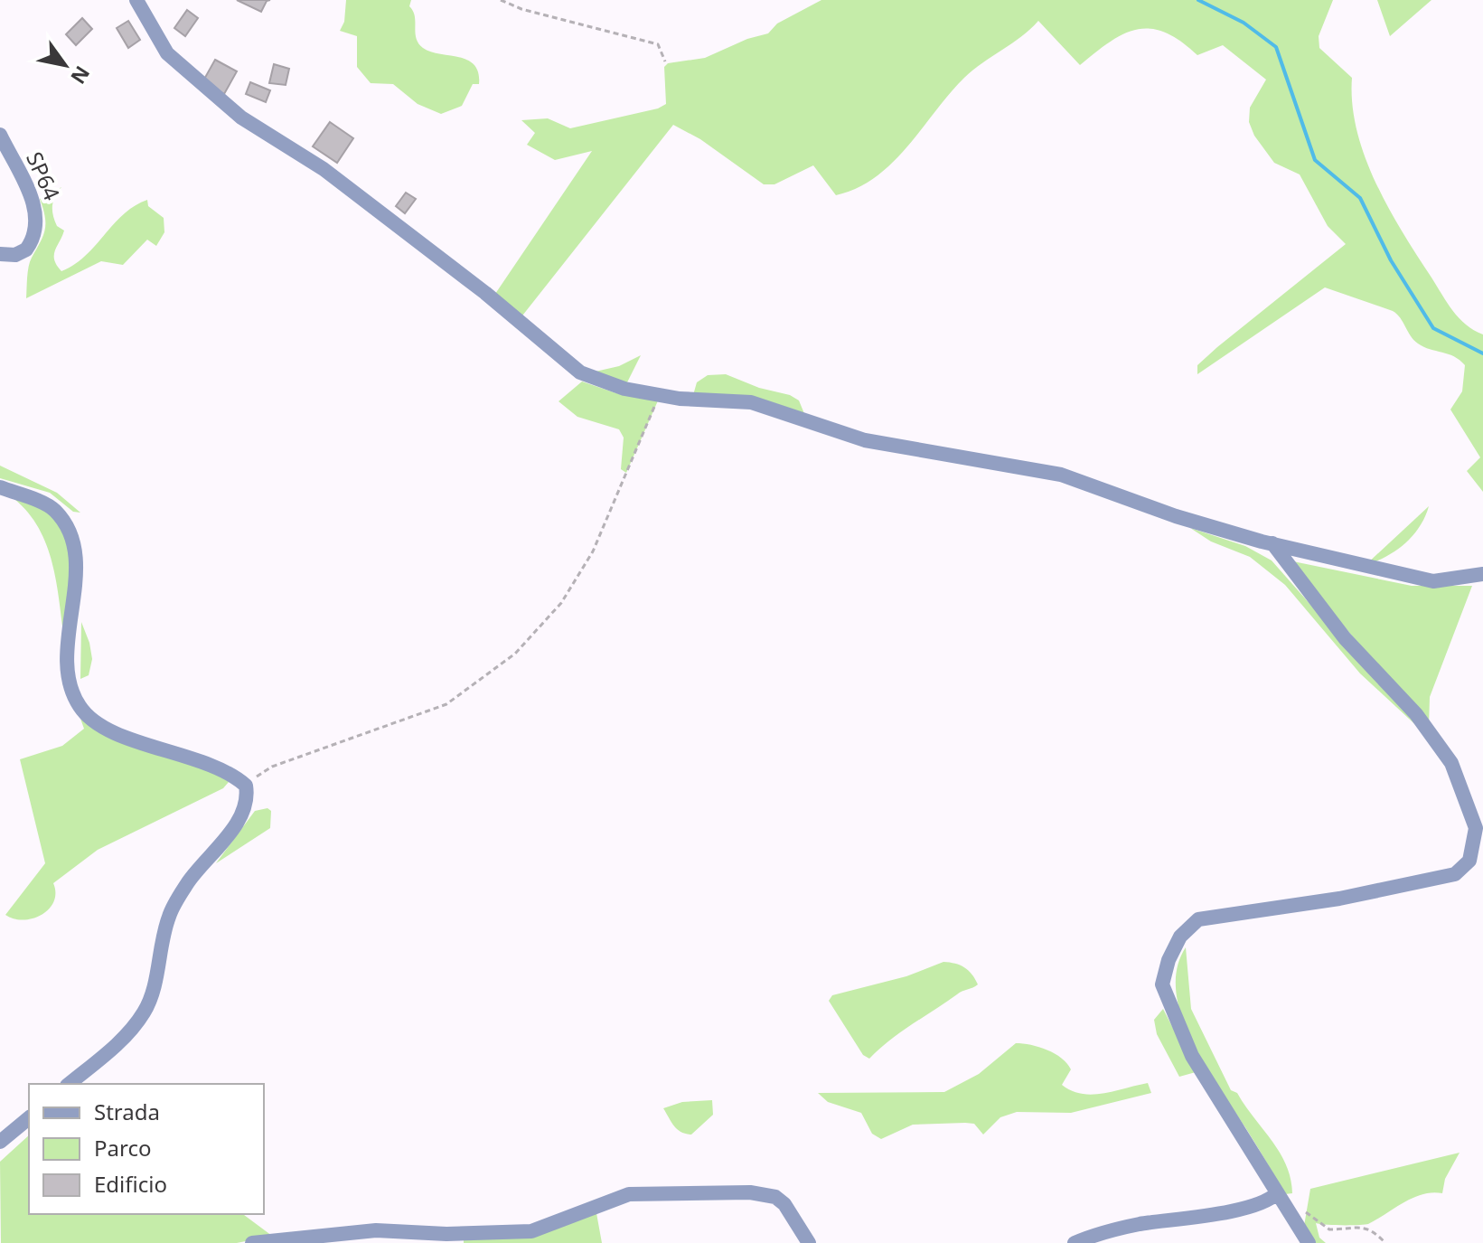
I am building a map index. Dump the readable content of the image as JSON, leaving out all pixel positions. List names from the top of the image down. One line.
{"streets":{"street":["SP64"]},"legend":["Strada","Parco","Edificio"],"north":"bottom right"}
